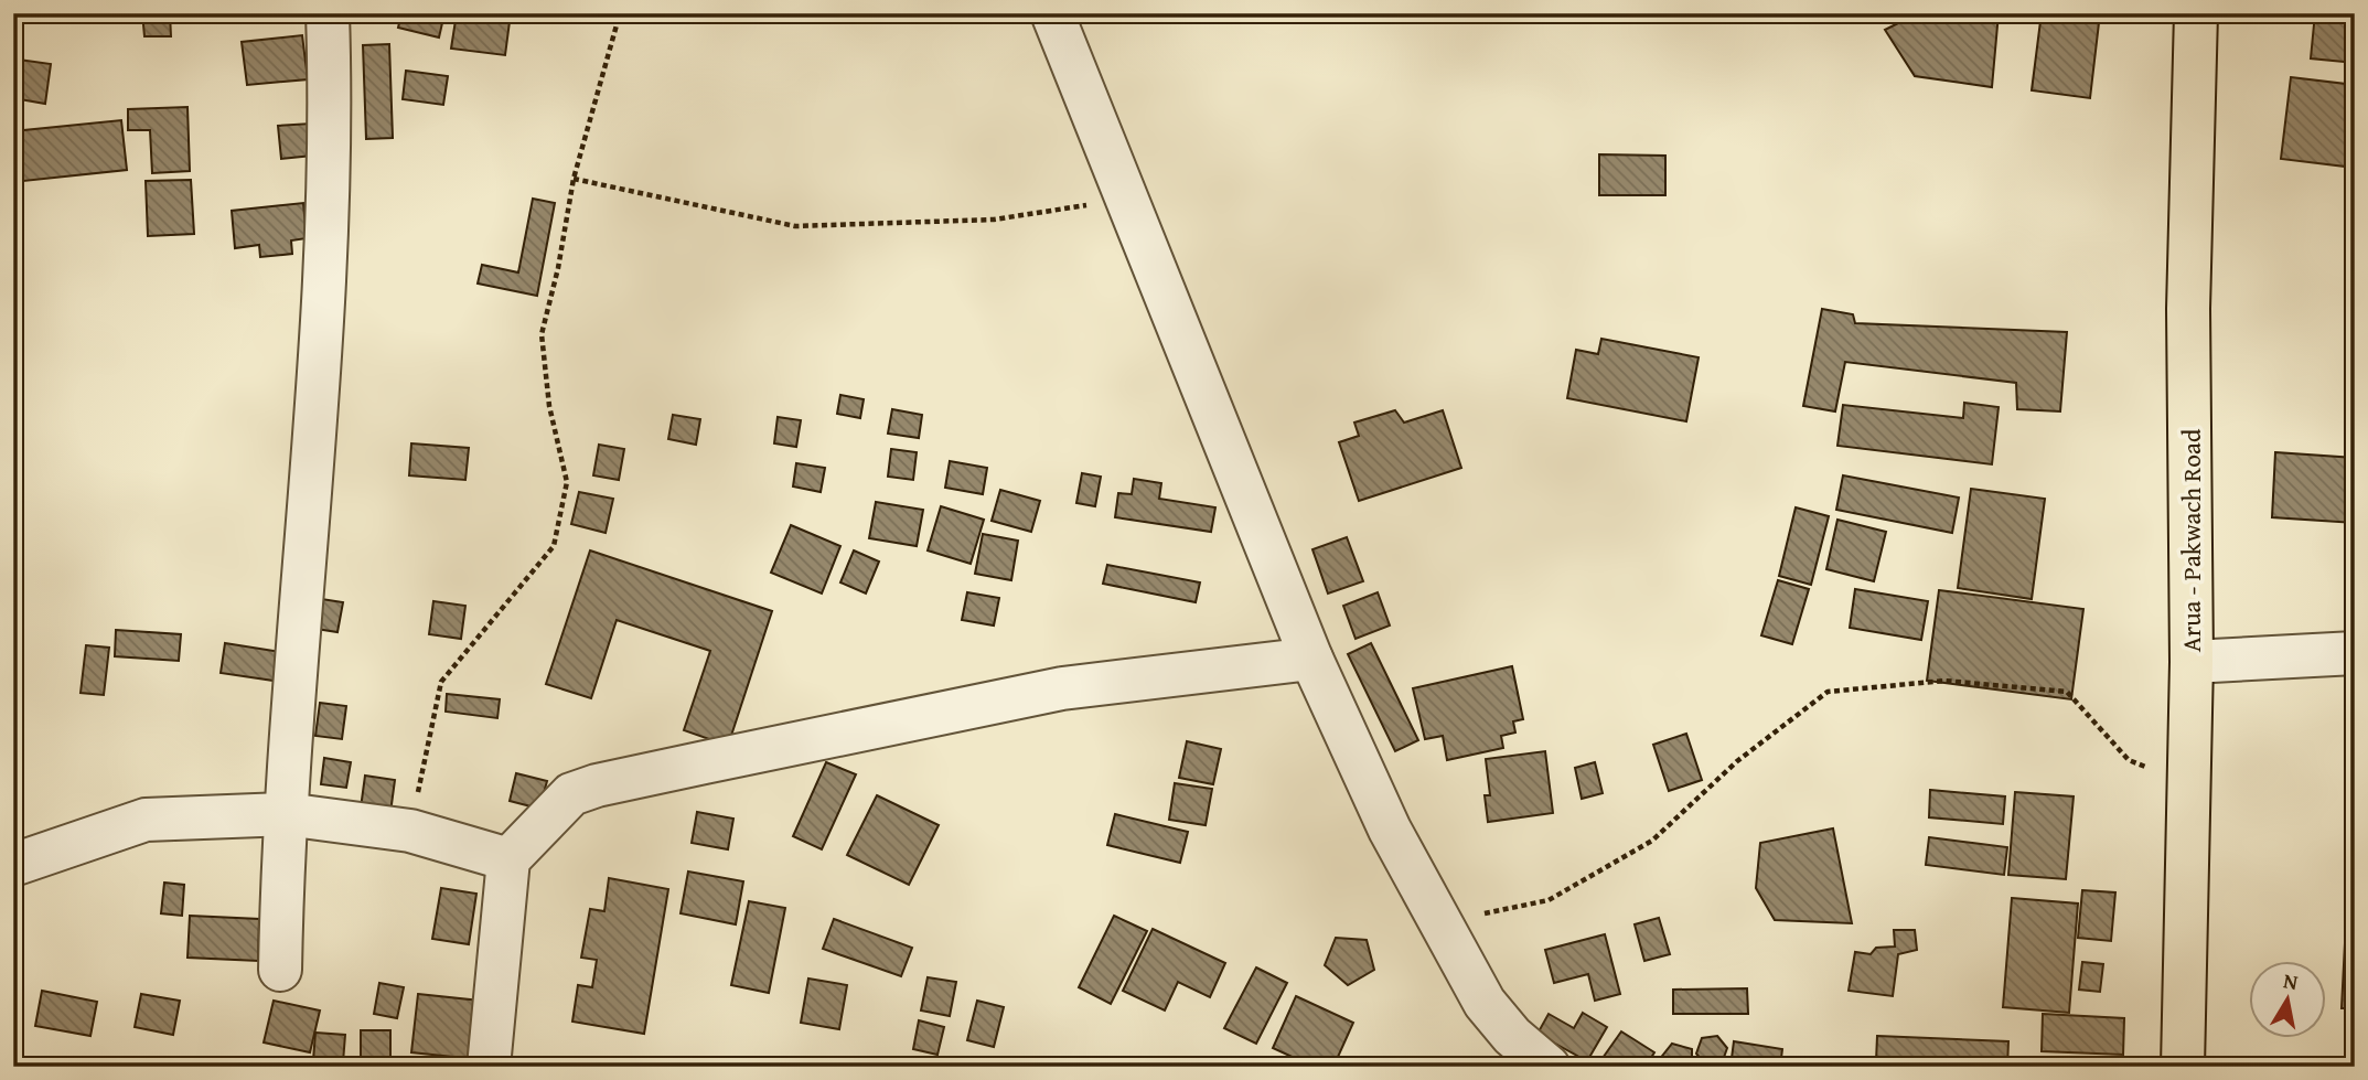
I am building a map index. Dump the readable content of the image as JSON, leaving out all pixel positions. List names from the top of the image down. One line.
{"streets":{"main road":["Arua - Pakwach Road"]},"north":"top"}
